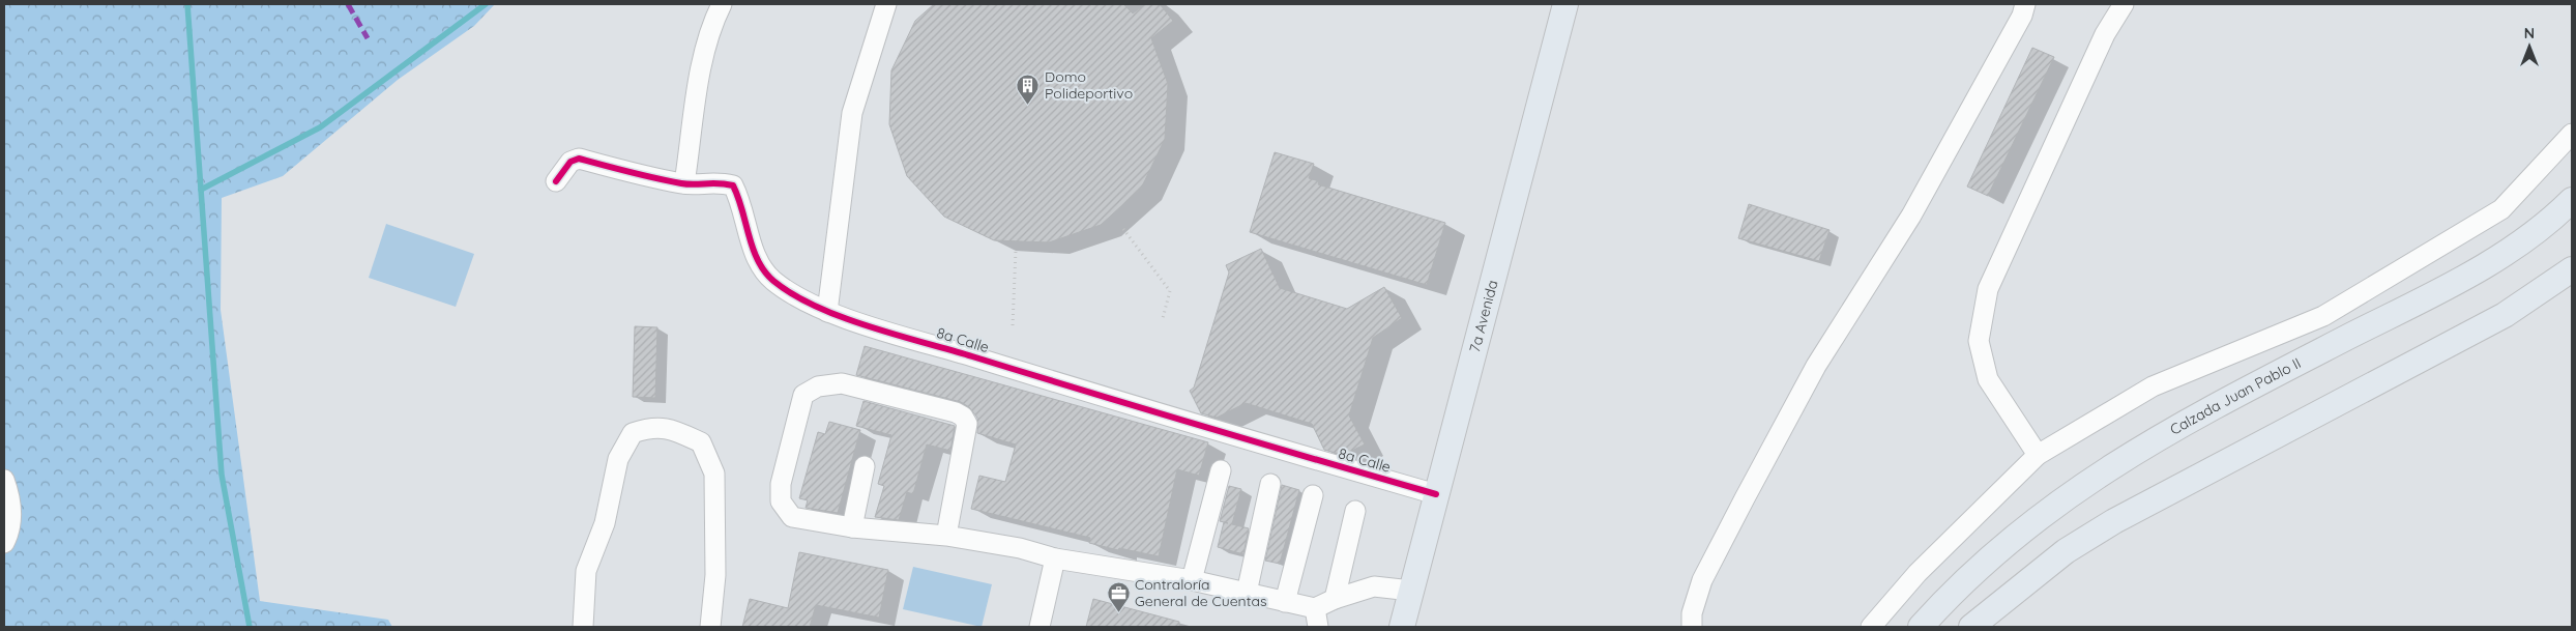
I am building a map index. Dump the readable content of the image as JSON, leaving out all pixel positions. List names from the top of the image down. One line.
{"streets":{"main road":["7a Avenida","Calzada Juan Pablo II"],"street":["8a Calle"]},"crossings":[["7a Avenida","8a Calle"]],"places":{"building":["Domo Polideportivo"],"office":["Contraloría General de Cuentas"]},"north":"top"}
